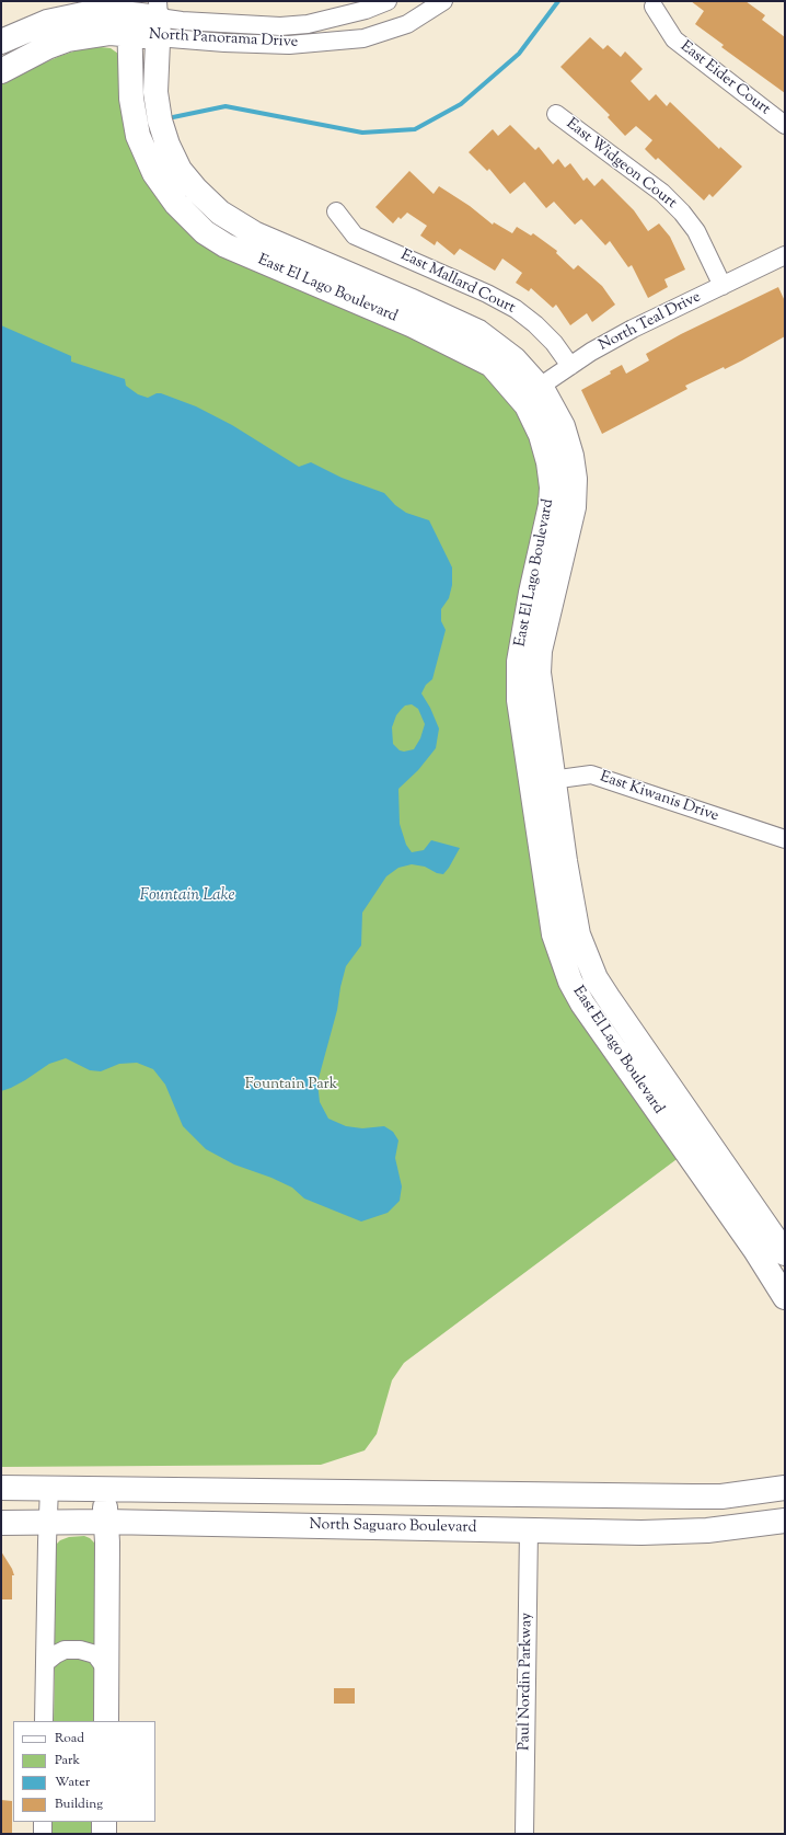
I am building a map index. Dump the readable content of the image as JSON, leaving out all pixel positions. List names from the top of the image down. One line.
{"streets":{"street":["North Panorama Drive","East Eider Court","East Widgeon Court","East Mallard Court","East El Lago Boulevard","North Teal Drive","East Kiwanis Drive","North Saguaro Boulevard","Paul Nordin Parkway"]},"crossings":[["North Panorama Drive","East El Lago Boulevard"],["East Widgeon Court","North Teal Drive"],["East Mallard Court","North Teal Drive"],["East El Lago Boulevard","North Teal Drive"],["East El Lago Boulevard","East Kiwanis Drive"],["North Saguaro Boulevard","Paul Nordin Parkway"]],"water":["Fountain Lake"],"parks":["Fountain Park"],"legend":["Road","Park","Water","Building"]}
